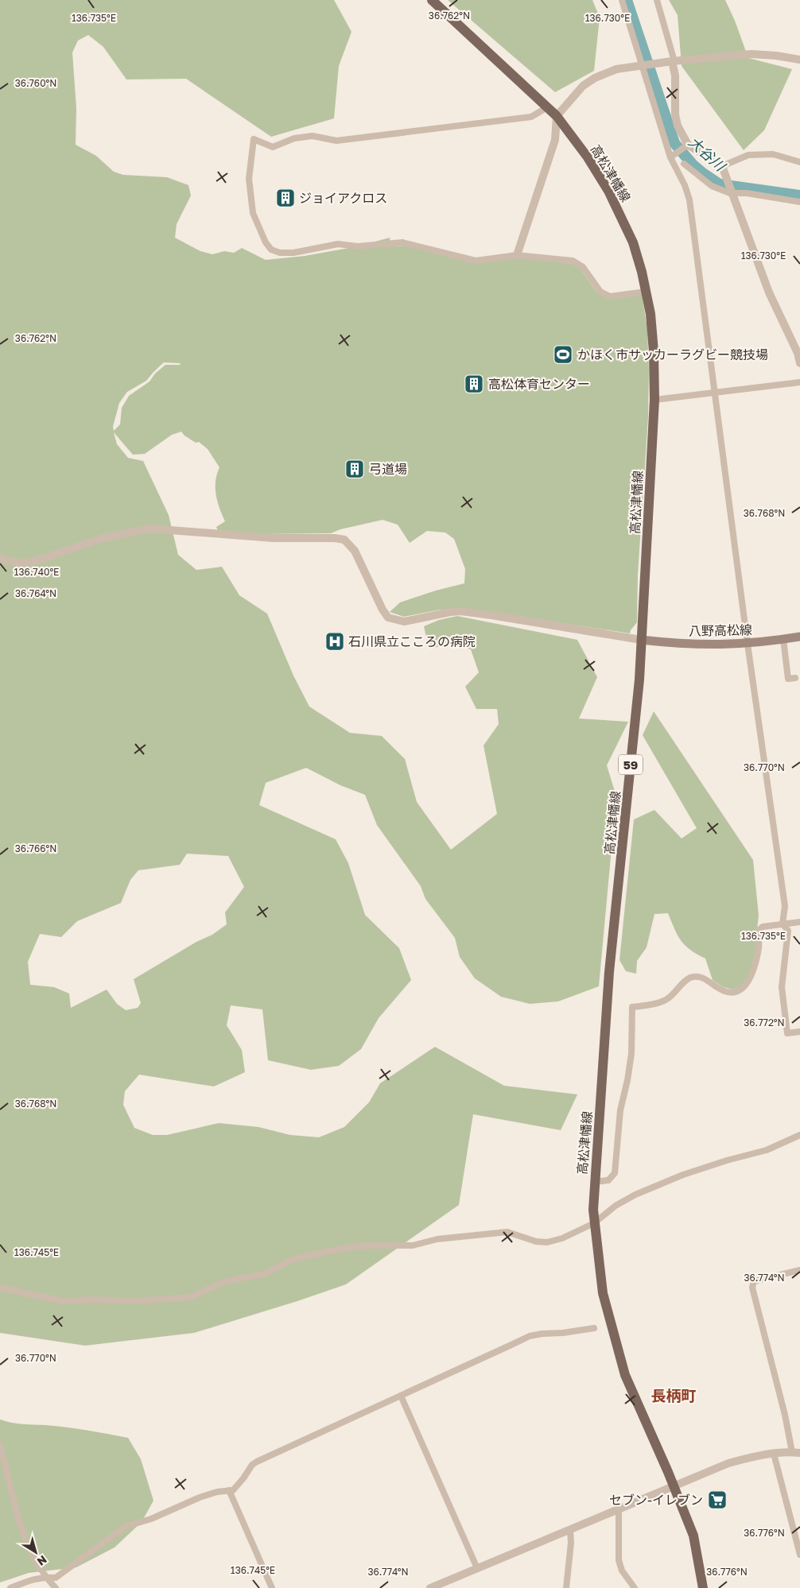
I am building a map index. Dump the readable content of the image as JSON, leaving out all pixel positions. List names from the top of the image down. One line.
{"streets":{"main road":["高松津幡線","八野高松線","59"]},"crossings":[["高松津幡線","八野高松線"]],"districts":["長柄町"],"water":["大谷川"],"places":{"building":["ジョイアクロス","高松体育センター","弓道場"],"sports":["かほく市サッカーラグビー競技場"],"hospital":["石川県立こころの病院"],"supermarket":["セブン-イレブン"]},"north":"bottom right","coordinates":["36.762°N","136.735°E","136.730°E","36.760°N","36.768°N","136.740°E","36.764°N","36.770°N","36.766°N","36.772°N","136.745°E","36.774°N","36.776°N"]}
